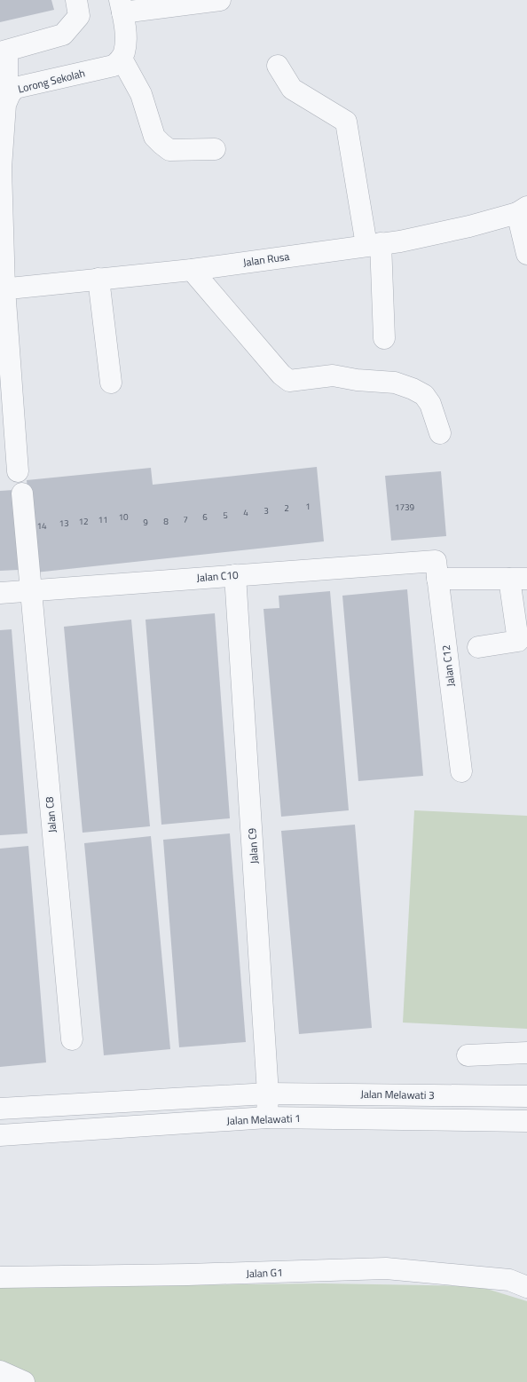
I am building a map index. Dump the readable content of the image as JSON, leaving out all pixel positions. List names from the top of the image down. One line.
{"streets":{"street":["Lorong Sekolah","Jalan Rusa","Jalan C10","Jalan C12","Jalan C8","Jalan C9","Jalan Melawati 3","Jalan Melawati 1","Jalan G1"]},"crossings":[["Lorong Sekolah","Jalan Rusa"],["Jalan C10","Jalan C12"],["Jalan C10","Jalan C8"],["Jalan C10","Jalan C9"],["Jalan C9","Jalan Melawati 3"],["Jalan C9","Jalan Melawati 1"]],"house_numbers":["1","1739","2","3","4","5","10","6","11","7","12","8","9","13","14"]}
